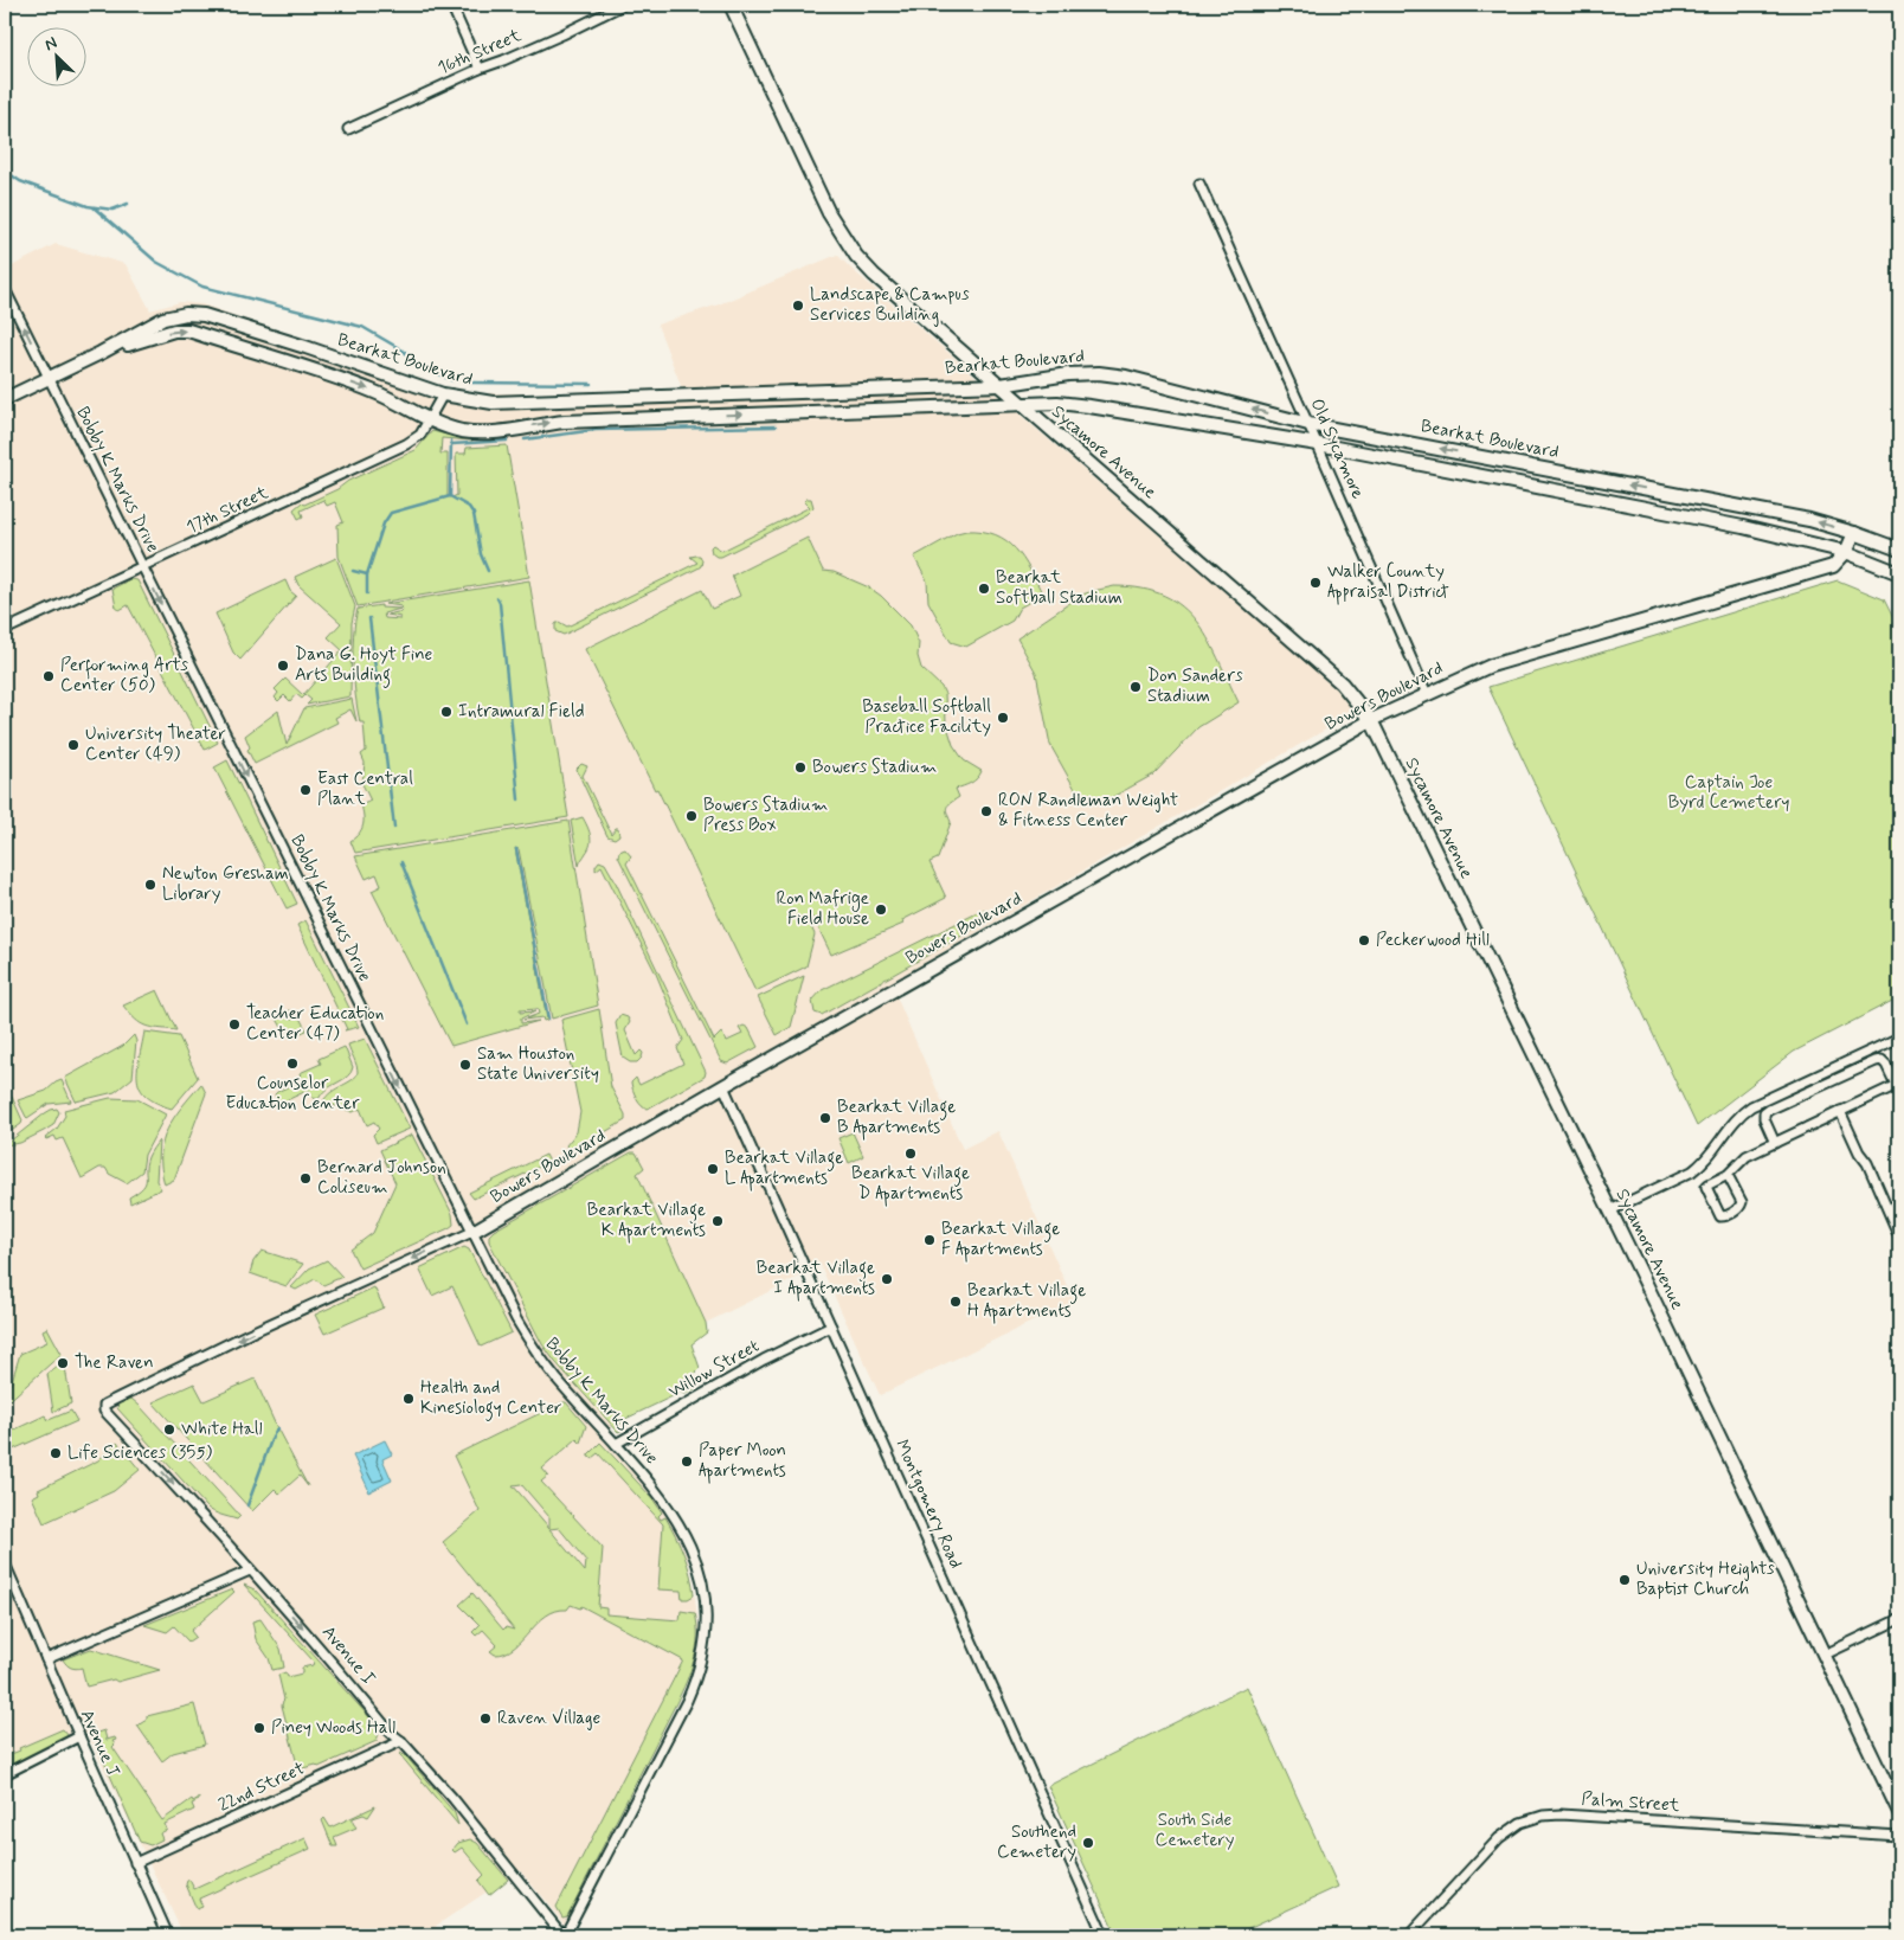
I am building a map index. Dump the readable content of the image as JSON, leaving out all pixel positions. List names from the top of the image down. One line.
{"streets":{"street":["16th Street","Bearkat Boulevard","Old Sycamore","Sycamore Avenue","Bobby K Marks Drive","17th Street","Bowers Boulevard","Willow Street","Montgomery Road","Avenue I","Avenue J","22nd Street","Palm Street"]},"crossings":[["Bearkat Boulevard","Old Sycamore"],["Bearkat Boulevard","Sycamore Avenue"],["Bearkat Boulevard","Bobby K Marks Drive"],["Bearkat Boulevard","17th Street"],["Bearkat Boulevard","Bowers Boulevard"],["Old Sycamore","Bowers Boulevard"],["Sycamore Avenue","Bowers Boulevard"],["Bobby K Marks Drive","17th Street"],["Bobby K Marks Drive","Bowers Boulevard"],["Bobby K Marks Drive","Willow Street"],["Bobby K Marks Drive","Avenue I"],["Bowers Boulevard","Montgomery Road"],["Bowers Boulevard","Avenue I"],["Willow Street","Montgomery Road"],["Avenue I","22nd Street"],["Avenue J","22nd Street"]],"one_way":["Avenue I"],"parks":["Captain Joe Byrd Cemetery","South Side Cemetery"],"places":["Landscape & Campus Services Building","Walker County Appraisal District","Bearkat Softball Stadium","Dana G. Hoyt Fine Arts Building","Performing Arts Center (50)","Don Sanders Stadium","Intramural Field","Baseball Softball Practice Facility","University Theater Center (49)","Bowers Stadium","East Central Plant","RON Randleman Weight & Fitness Center","Bowers Stadium Press Box","Newton Gresham Library","Ron Mafrige Field House","Peckerwood Hill","Teacher Education Center (47)","Counselor Education Center","Sam Houston State University","Bearkat Village B Apartments","Bearkat Village D Apartments","Bearkat Village L Apartments","Bernard Johnson Coliseum","Bearkat Village K Apartments","Bearkat Village F Apartments","Bearkat Village I Apartments","Bearkat Village H Apartments","The Raven","Health and Kinesiology Center","White Hall","Life Sciences (355)","Paper Moon Apartments","University Heights Baptist Church","Raven Village","Piney Woods Hall","Southend Cemetery"],"north":"top left"}
